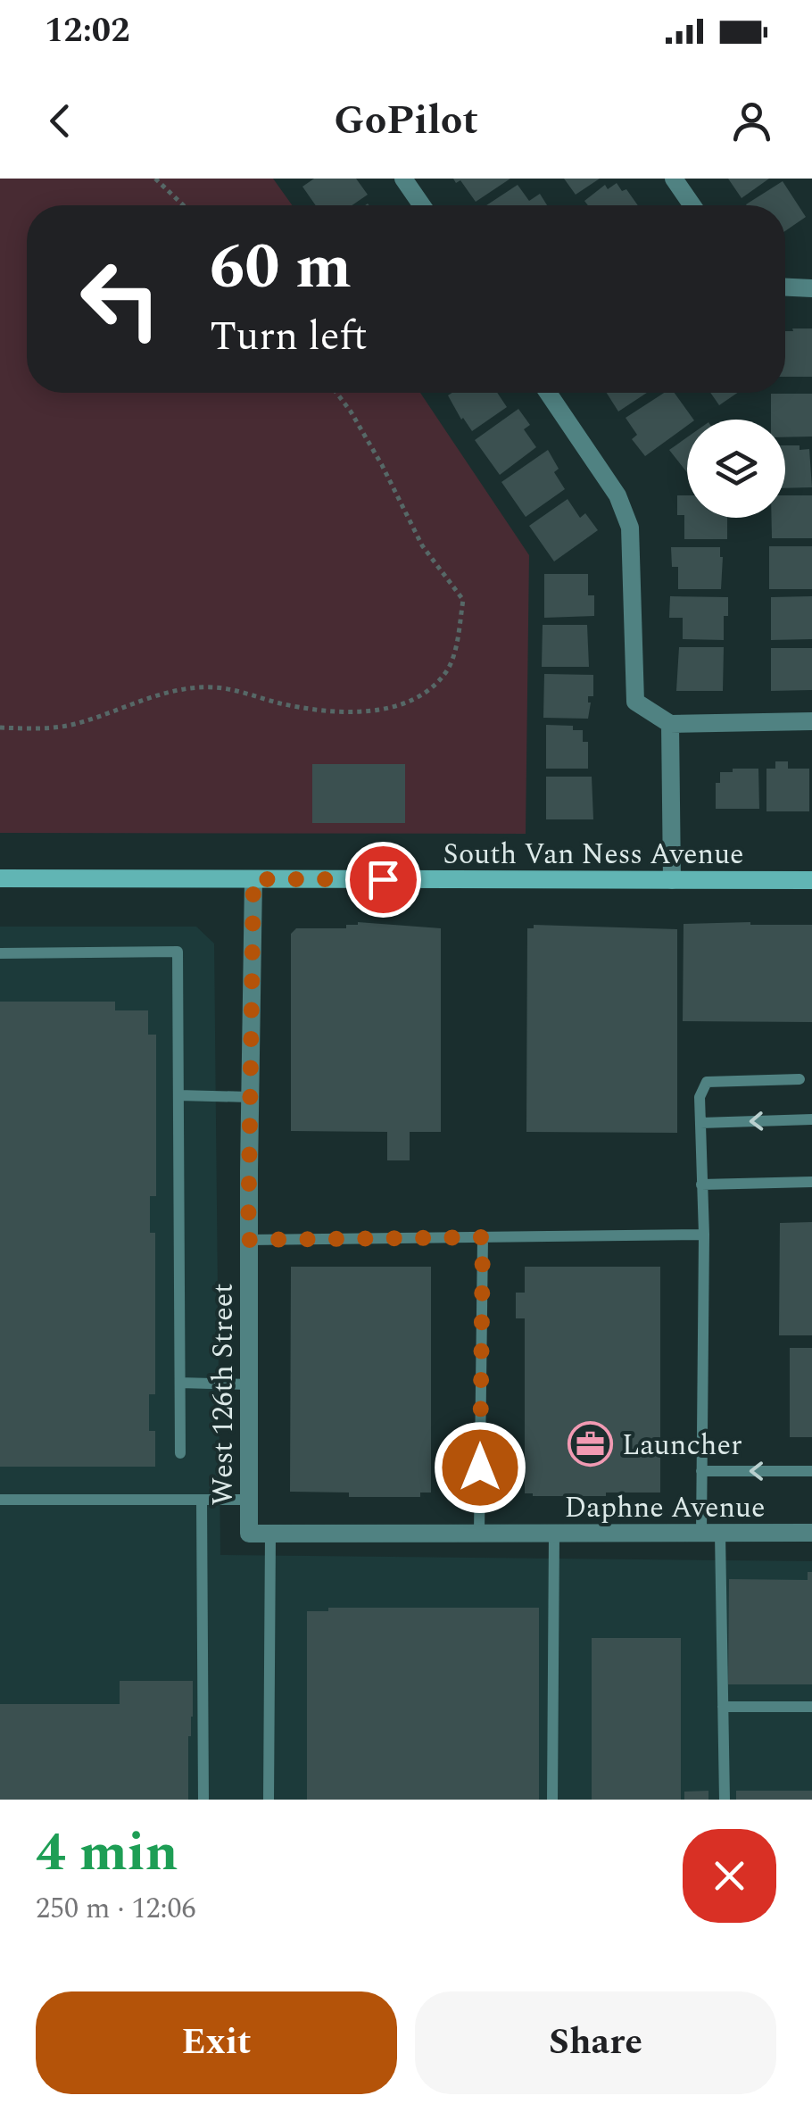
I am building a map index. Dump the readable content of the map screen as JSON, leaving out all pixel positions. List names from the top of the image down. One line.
{"streets":{"main road":["South Van Ness Avenue"],"street":["West 126th Street","Daphne Avenue"]},"crossings":[["South Van Ness Avenue","West 126th Street"],["West 126th Street","Daphne Avenue"]],"places":{"office":["Launcher"]},"page":{"status":"12:02","header":"GoPilot","turn":["60 m","Turn left"],"heading":["4 min","250 m · 12:06"],"buttons":["Exit","Share"]}}
